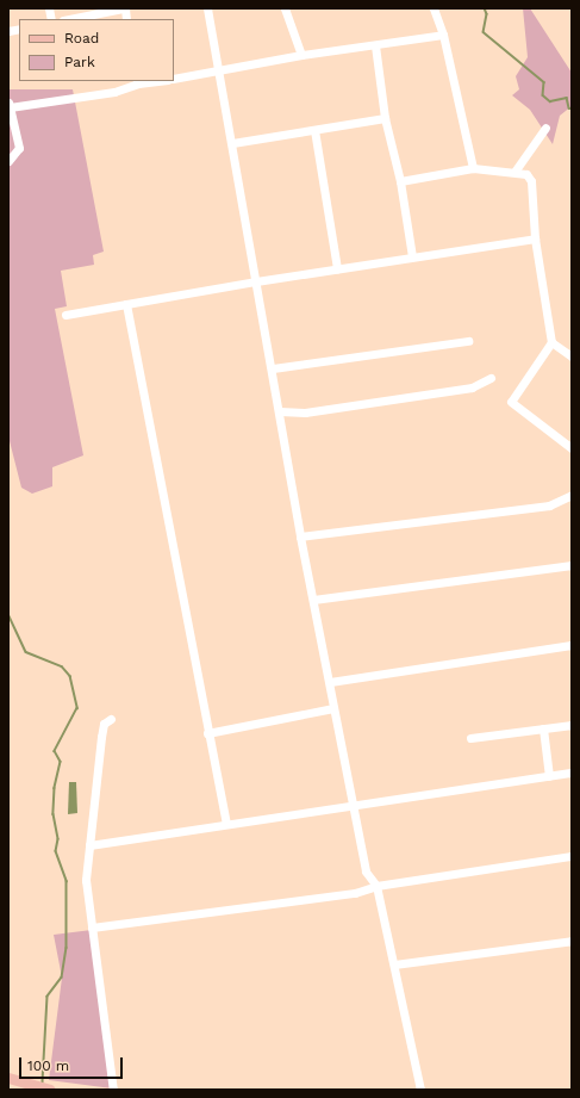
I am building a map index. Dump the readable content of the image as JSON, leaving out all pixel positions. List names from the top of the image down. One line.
{"legend":["Road","Park"],"scale_bar":"100 m"}
